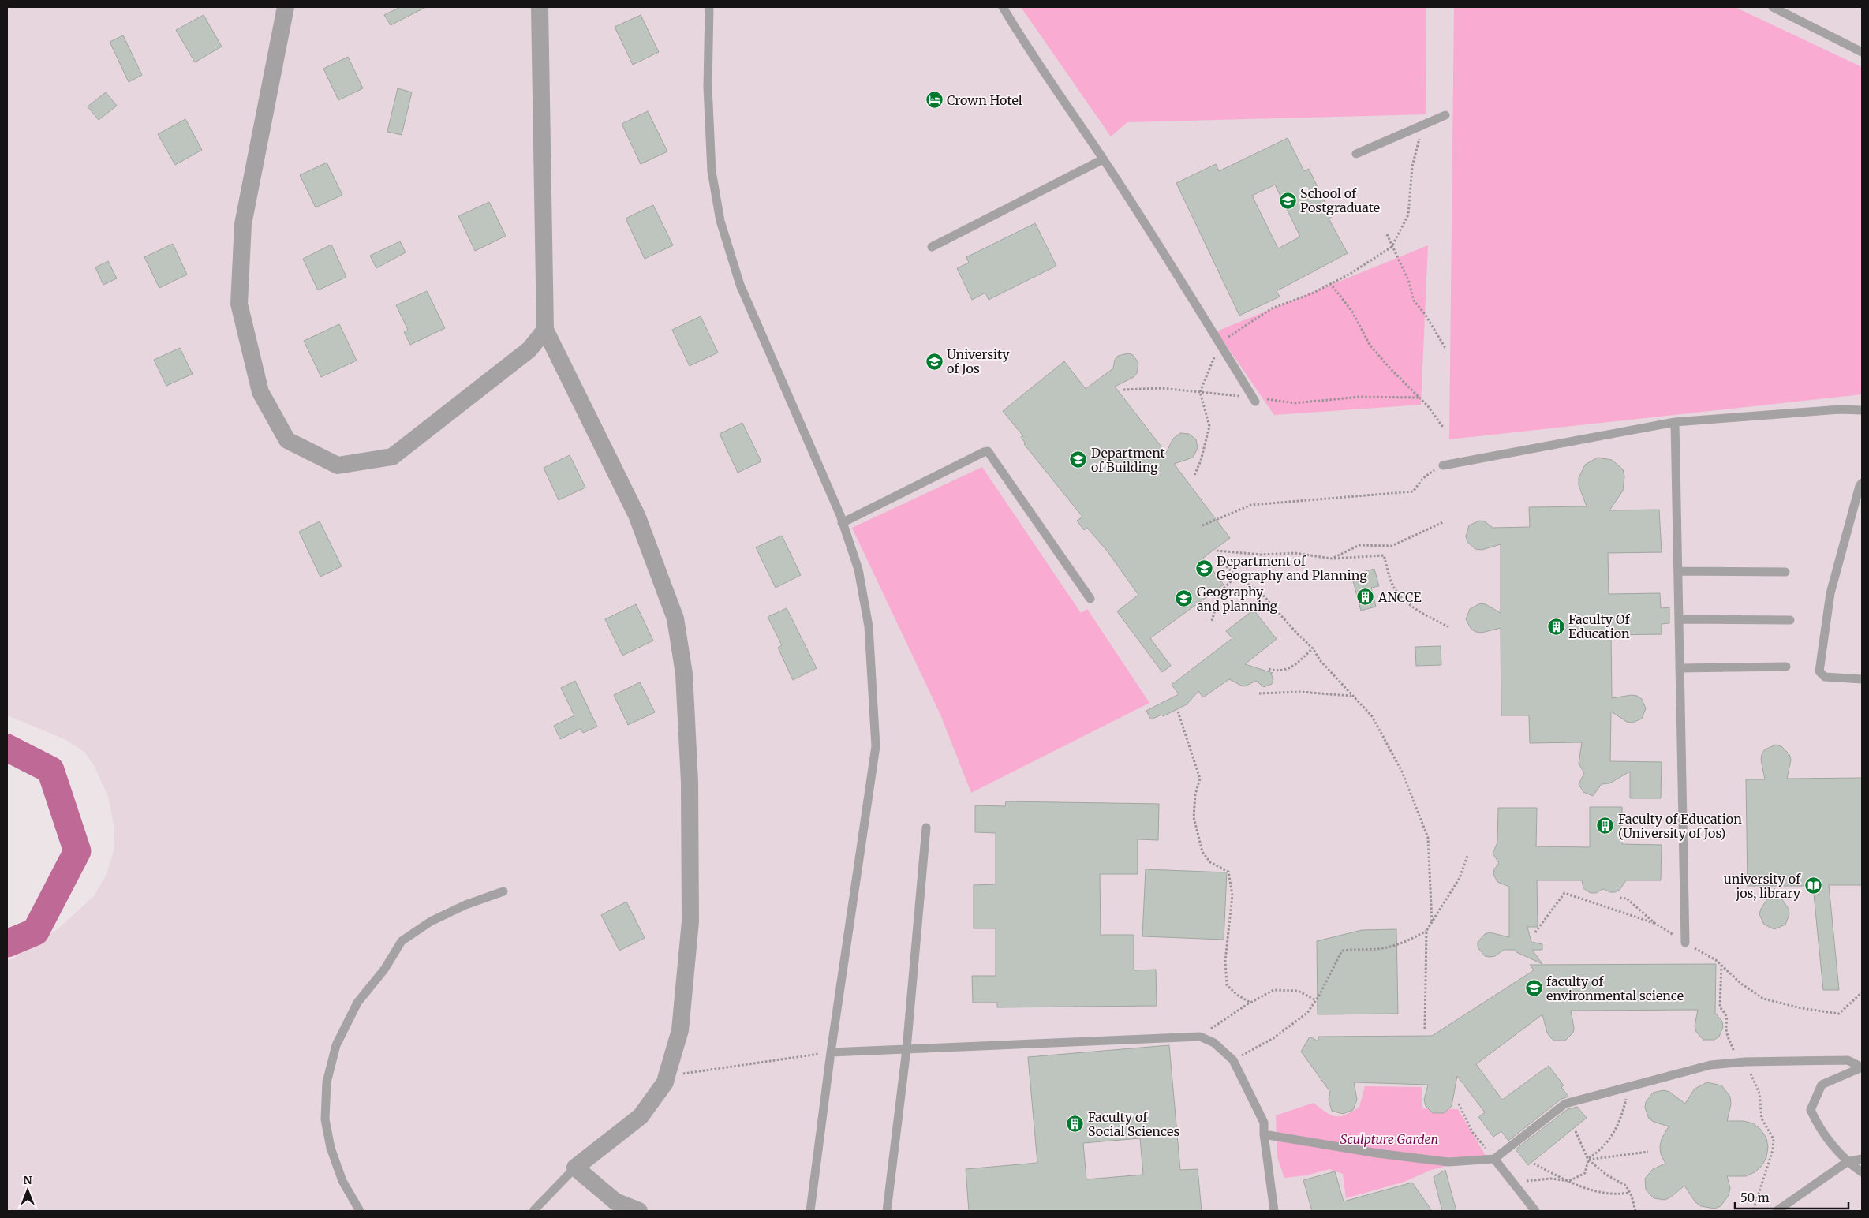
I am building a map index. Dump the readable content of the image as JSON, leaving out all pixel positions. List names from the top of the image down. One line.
{"parks":["Sculpture Garden"],"places":{"hotel":["Crown Hotel"],"school or university":["School of Postgraduate","University of Jos","Department of Building","Department of Geography and Planning","Geography and planning","faculty of environmental science"],"building":["ANCCE","Faculty Of Education","Faculty of Education (University of Jos)","Faculty of Social Sciences"],"library":["university of jos, library"]},"scale_bar":"50 m","north":"top"}
